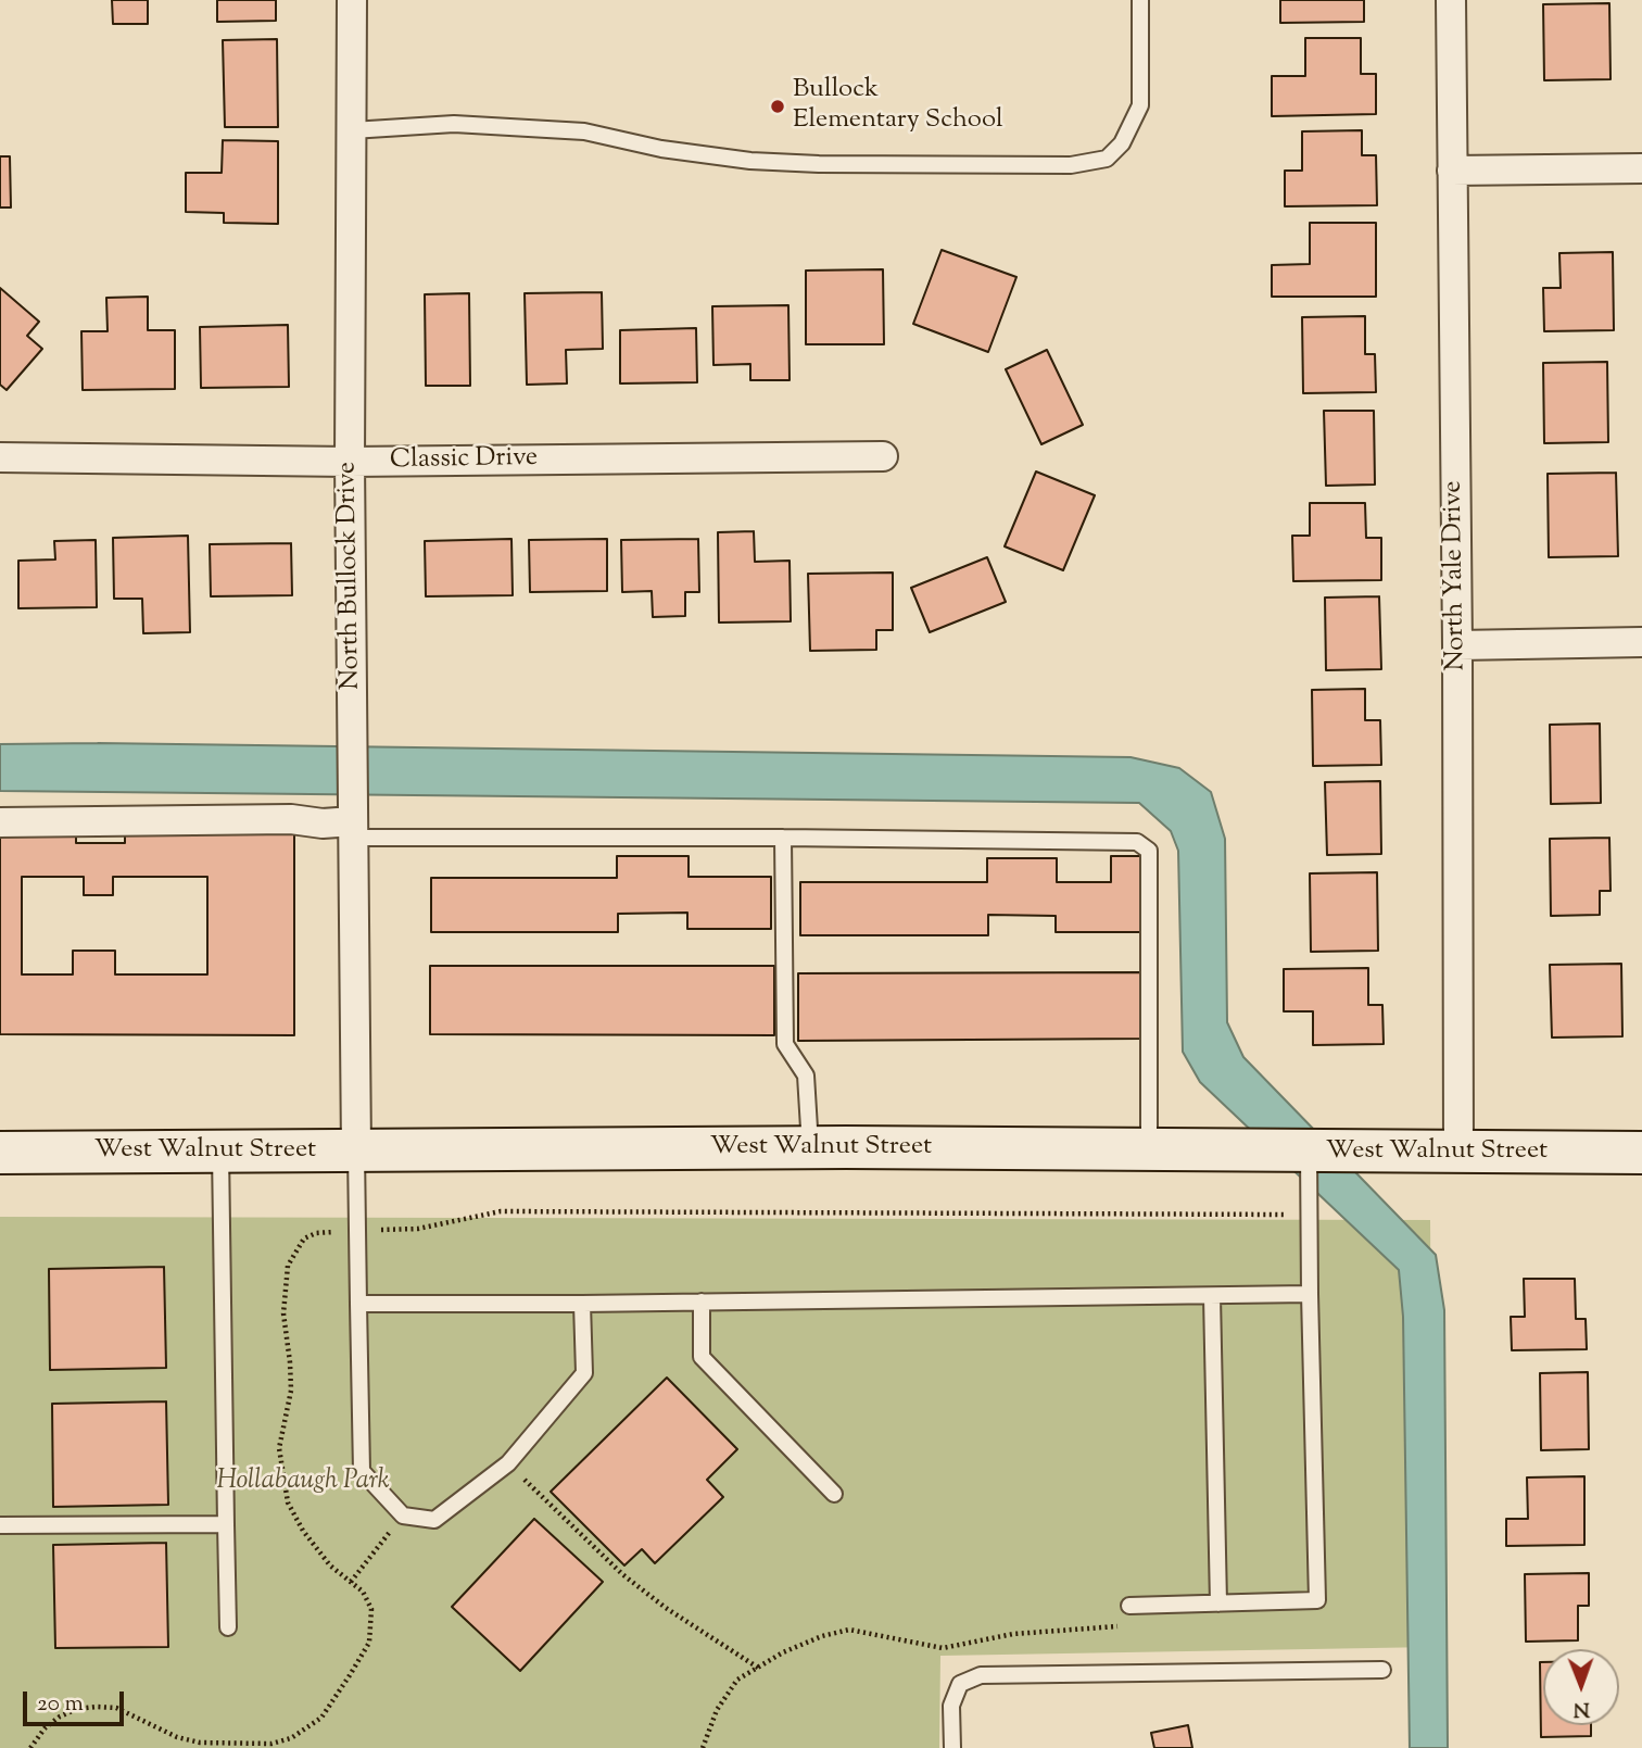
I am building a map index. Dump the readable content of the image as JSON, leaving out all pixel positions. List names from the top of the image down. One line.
{"streets":{"main road":["West Walnut Street"],"street":["Classic Drive","North Bullock Drive","North Yale Drive"]},"crossings":[["Classic Drive","North Bullock Drive"],["North Bullock Drive","West Walnut Street"],["North Yale Drive","West Walnut Street"]],"parks":["Hollabaugh Park"],"places":["Bullock Elementary School"],"scale_bar":"20 m","north":"bottom"}
